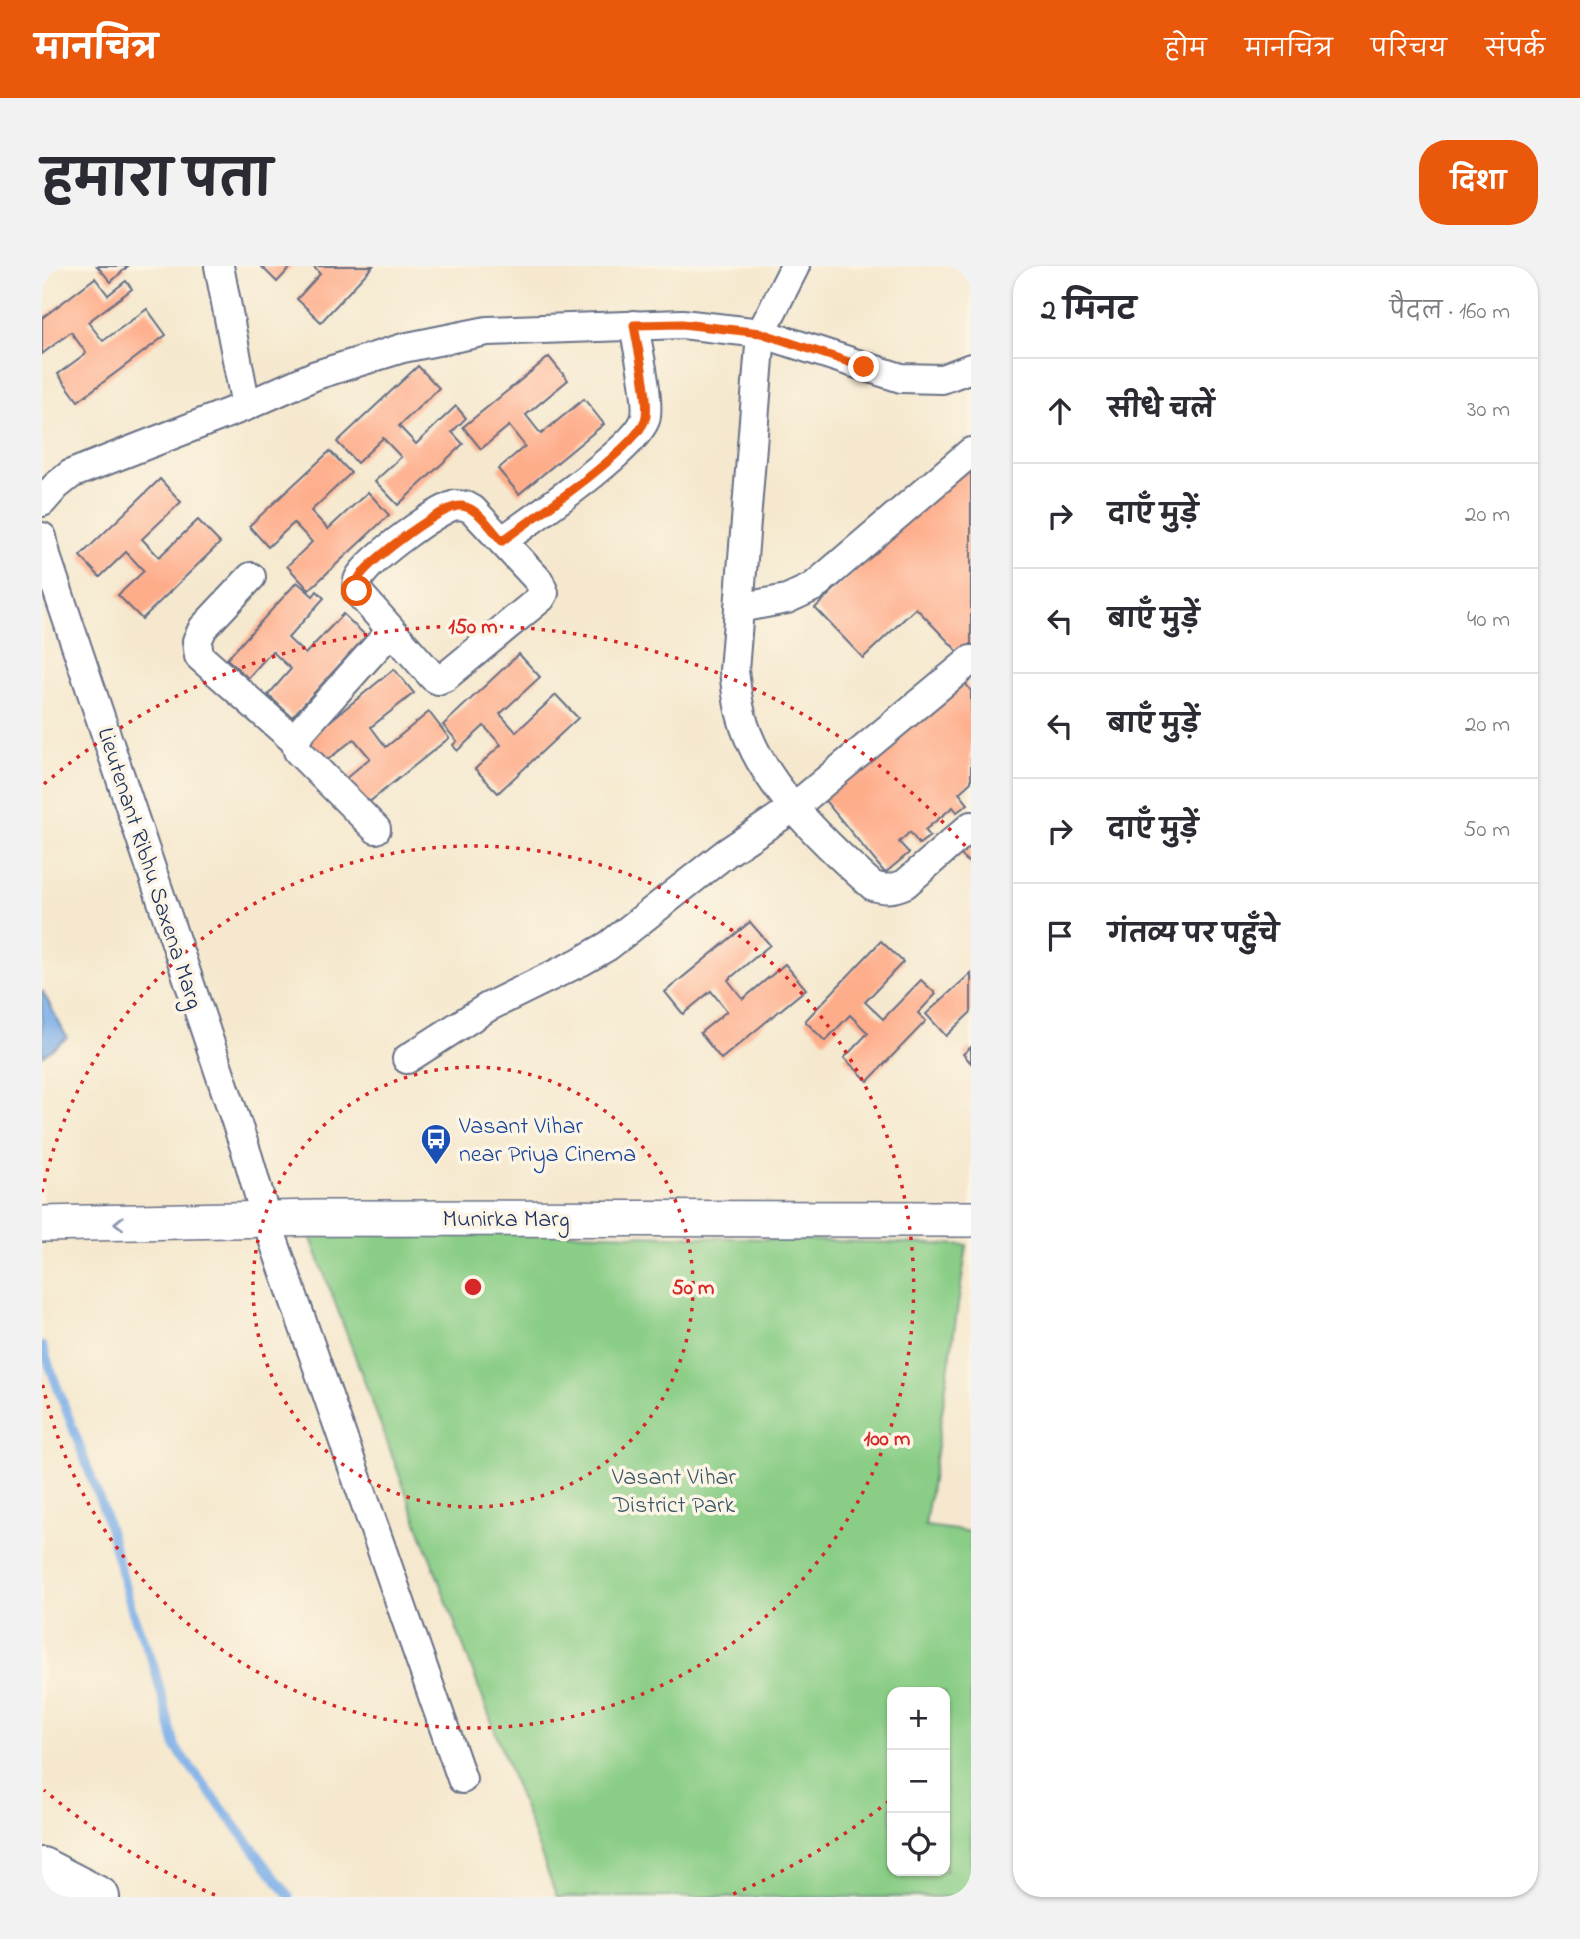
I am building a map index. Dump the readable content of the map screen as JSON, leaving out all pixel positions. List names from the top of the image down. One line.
{"streets":{"street":["Lieutenant Ribhu Saxena Marg","Munirka Marg"]},"crossings":[["Lieutenant Ribhu Saxena Marg","Munirka Marg"]],"parks":["Vasant Vihar District Park"],"places":{"bus stop":["Vasant Vihar near Priya Cinema"]},"page":{"header":"मानचित्र","nav":["होम","मानचित्र","परिचय","संपर्क"],"title":"हमारा पता","buttons":"दिशा","heading":["2 मिनट","पैदल · 160 m"],"list":[["सीधे चलें","30 m"],["दाएँ मुड़ें","20 m"],["बाएँ मुड़ें","40 m"],["बाएँ मुड़ें","20 m"],["दाएँ मुड़ें","50 m"],"गंतव्य पर पहुँचे"],"map_buttons":["+","−"]},"rings":["150 m","50 m","100 m"]}
